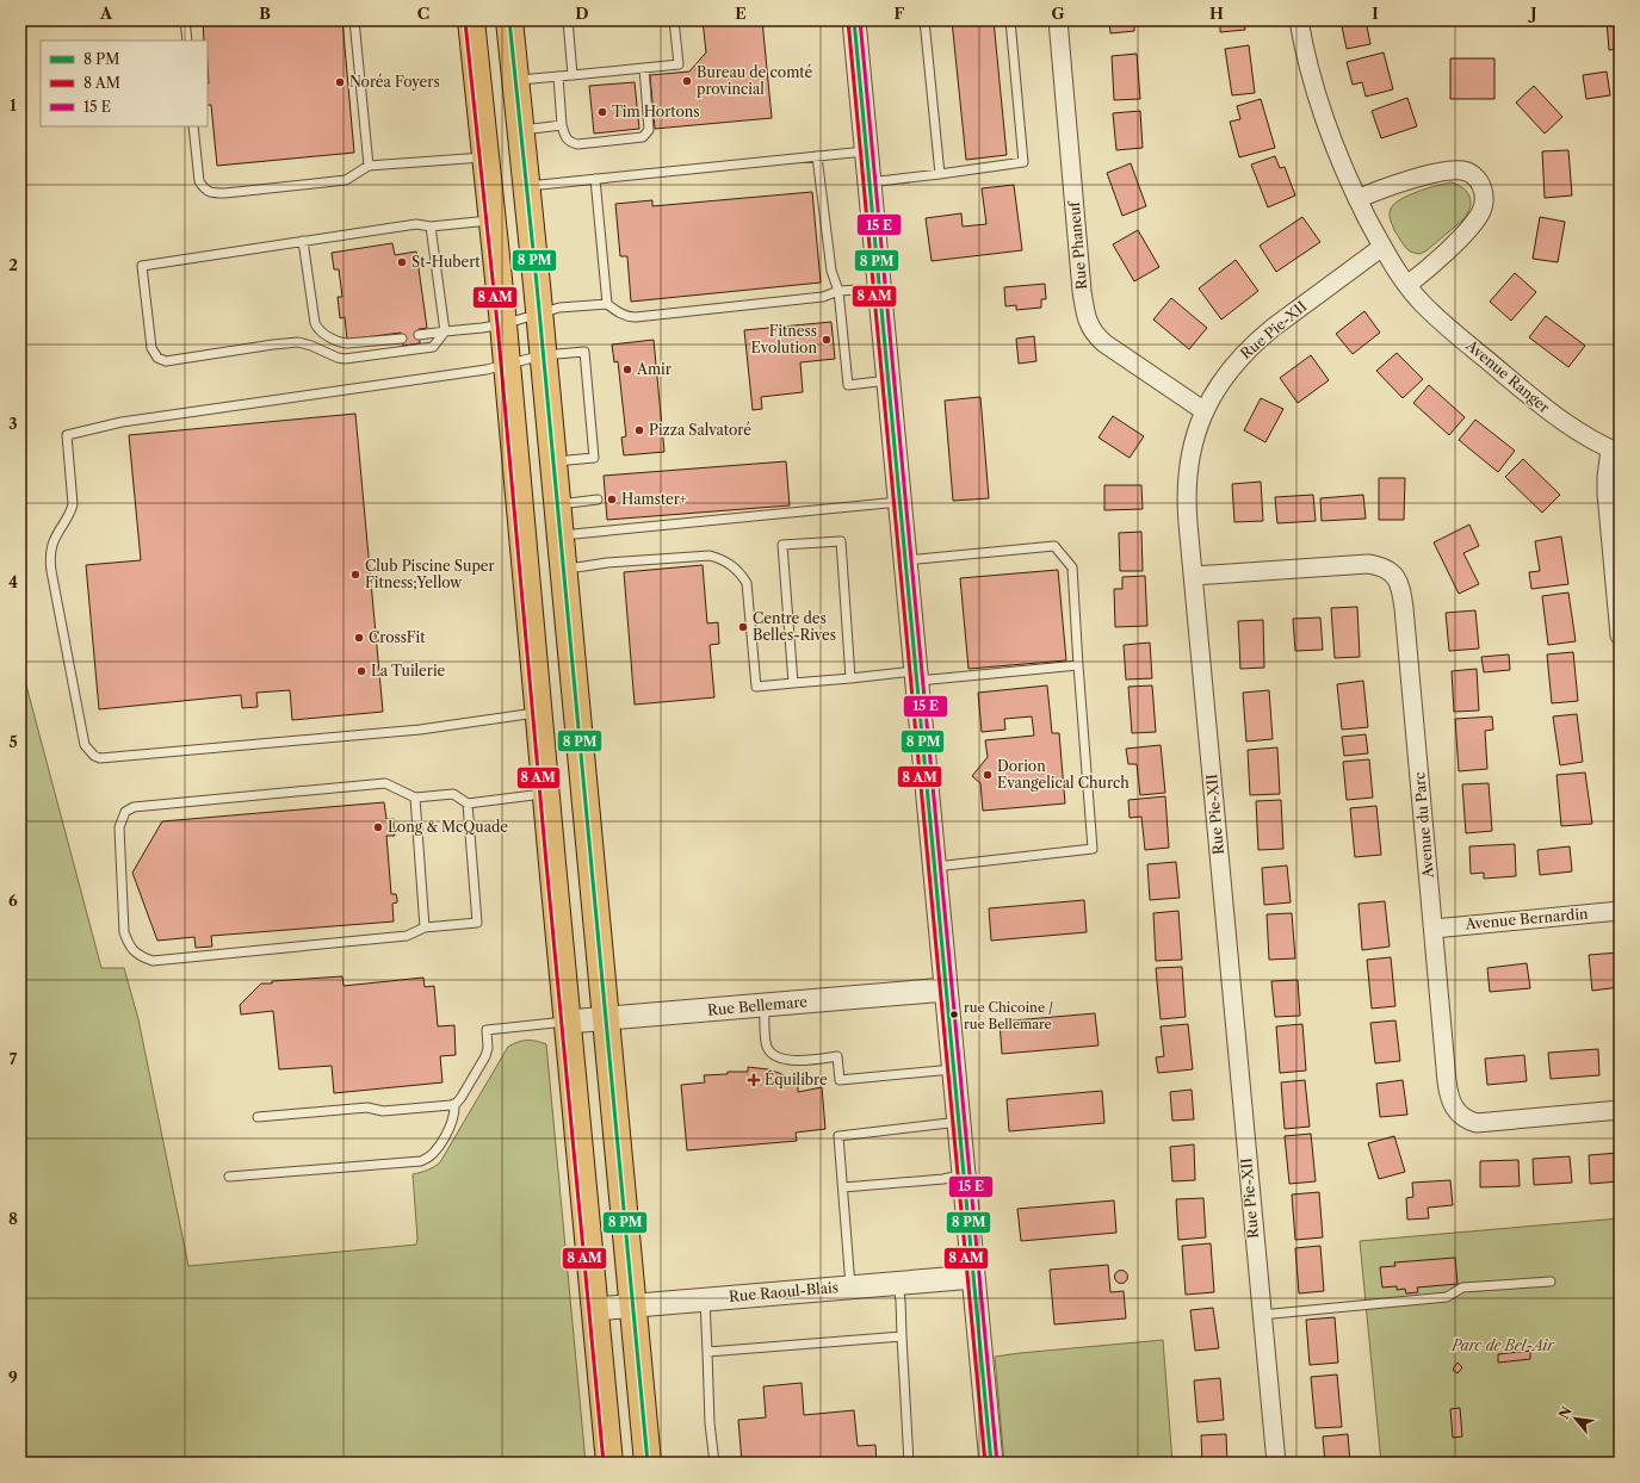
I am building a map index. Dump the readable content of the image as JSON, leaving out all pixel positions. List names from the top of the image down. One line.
{"streets":{"street":["Rue Phaneuf","Rue Pie-XII","Avenue Ranger","Avenue du Parc","Avenue Bernardin","Rue Bellemare","Rue Raoul-Blais"]},"crossings":[["Rue Phaneuf","Rue Pie-XII"],["Rue Pie-XII","Avenue Ranger"],["Rue Pie-XII","Avenue du Parc"],["Avenue du Parc","Avenue Bernardin"]],"parks":["Parc de Bel-Air"],"places":{"other":["Bureau de comté provincial","Noréa Foyers","Tim Hortons","St-Hubert","Fitness Evolution","Amir","Pizza Salvatoré","Hamster+","Club Piscine Super Fitness;Yellow","Centre des Belles-Rives","CrossFit","La Tuilerie","Dorion Evangelical Church","Long & McQuade","rue Chicoine / rue Bellemare"],"health":["Équilibre"]},"legend":["8 PM","8 AM","15 E"],"north":"top left","grid":{"columns":["A","B","C","D","E","F","G","H","I","J"],"rows":["1","2","3","4","5","6","7","8","9"]}}
